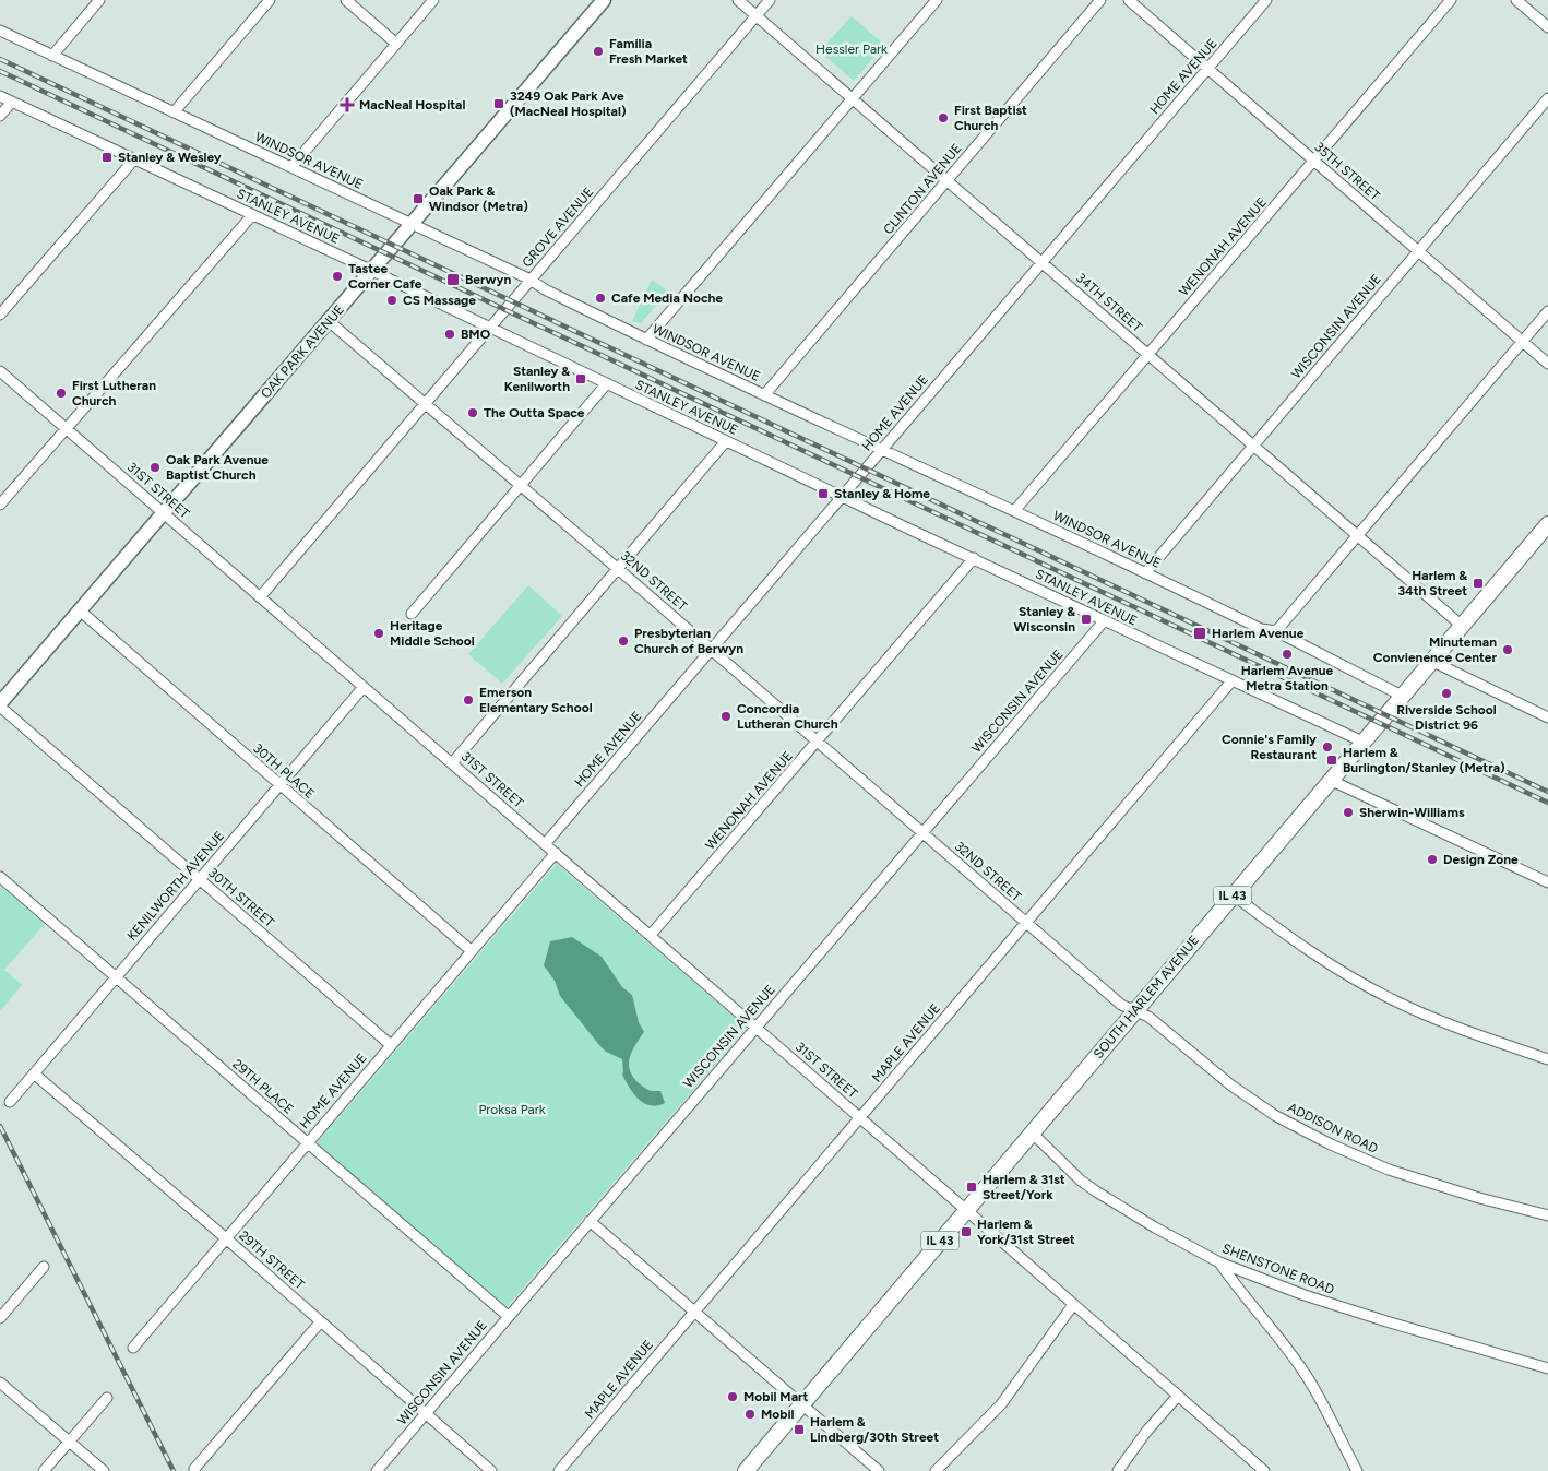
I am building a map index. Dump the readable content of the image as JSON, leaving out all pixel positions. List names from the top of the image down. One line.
{"streets":{"main road":["IL 43","SOUTH HARLEM AVENUE"],"street":["HOME AVENUE","WINDSOR AVENUE","35TH STREET","CLINTON AVENUE","STANLEY AVENUE","GROVE AVENUE","WENONAH AVENUE","34TH STREET","WISCONSIN AVENUE","OAK PARK AVENUE","31ST STREET","32ND STREET","30TH PLACE","KENILWORTH AVENUE","30TH STREET","MAPLE AVENUE","29TH PLACE","ADDISON ROAD","29TH STREET","SHENSTONE ROAD"]},"crossings":[["HOME AVENUE","WINDSOR AVENUE"],["HOME AVENUE","35TH STREET"],["HOME AVENUE","STANLEY AVENUE"],["HOME AVENUE","34TH STREET"],["HOME AVENUE","31ST STREET"],["HOME AVENUE","32ND STREET"],["HOME AVENUE","30TH PLACE"],["HOME AVENUE","30TH STREET"],["HOME AVENUE","29TH PLACE"],["HOME AVENUE","29TH STREET"],["WINDSOR AVENUE","CLINTON AVENUE"],["WINDSOR AVENUE","GROVE AVENUE"],["WINDSOR AVENUE","WENONAH AVENUE"],["WINDSOR AVENUE","WISCONSIN AVENUE"],["WINDSOR AVENUE","OAK PARK AVENUE"],["WINDSOR AVENUE","SOUTH HARLEM AVENUE"],["35TH STREET","WENONAH AVENUE"],["35TH STREET","WISCONSIN AVENUE"],["CLINTON AVENUE","34TH STREET"],["STANLEY AVENUE","GROVE AVENUE"],["STANLEY AVENUE","WENONAH AVENUE"],["STANLEY AVENUE","WISCONSIN AVENUE"],["STANLEY AVENUE","OAK PARK AVENUE"],["STANLEY AVENUE","SOUTH HARLEM AVENUE"],["STANLEY AVENUE","MAPLE AVENUE"],["GROVE AVENUE","34TH STREET"],["GROVE AVENUE","31ST STREET"],["GROVE AVENUE","32ND STREET"],["WENONAH AVENUE","34TH STREET"],["WENONAH AVENUE","31ST STREET"],["WENONAH AVENUE","32ND STREET"],["34TH STREET","WISCONSIN AVENUE"],["34TH STREET","SOUTH HARLEM AVENUE"],["WISCONSIN AVENUE","31ST STREET"],["WISCONSIN AVENUE","32ND STREET"],["WISCONSIN AVENUE","29TH PLACE"],["WISCONSIN AVENUE","29TH STREET"],["OAK PARK AVENUE","31ST STREET"],["OAK PARK AVENUE","32ND STREET"],["OAK PARK AVENUE","30TH PLACE"],["OAK PARK AVENUE","30TH STREET"],["31ST STREET","KENILWORTH AVENUE"],["31ST STREET","SOUTH HARLEM AVENUE"],["31ST STREET","MAPLE AVENUE"],["32ND STREET","SOUTH HARLEM AVENUE"],["32ND STREET","MAPLE AVENUE"],["32ND STREET","ADDISON ROAD"],["30TH PLACE","KENILWORTH AVENUE"],["KENILWORTH AVENUE","30TH STREET"],["KENILWORTH AVENUE","29TH PLACE"],["KENILWORTH AVENUE","29TH STREET"],["SOUTH HARLEM AVENUE","ADDISON ROAD"],["SOUTH HARLEM AVENUE","SHENSTONE ROAD"]],"parks":["Hessler Park","Proksa Park"],"places":{"other":["Familia Fresh Market","First Baptist Church","Tastee Corner Cafe","Cafe Media Noche","CS Massage","BMO","First Lutheran Church","The Outta Space","Oak Park Avenue Baptist Church","Heritage Middle School","Presbyterian Church of Berwyn","Minuteman Convienence Center","Harlem Avenue Metra Station","Riverside School District 96","Emerson Elementary School","Concordia Lutheran Church","Connie's Family Restaurant","Sherwin-Williams","Design Zone","Mobil Mart","Mobil"],"transit":["3249 Oak Park Ave (MacNeal Hospital)","Stanley & Wesley","Oak Park & Windsor (Metra)","Berwyn","Stanley & Kenilworth","Stanley & Home","Harlem & 34th Street","Stanley & Wisconsin","Harlem Avenue","Harlem & Burlington/Stanley (Metra)","Harlem & 31st Street/York","Harlem & York/31st Street","Harlem & Lindberg/30th Street"],"health":["MacNeal Hospital"]}}
